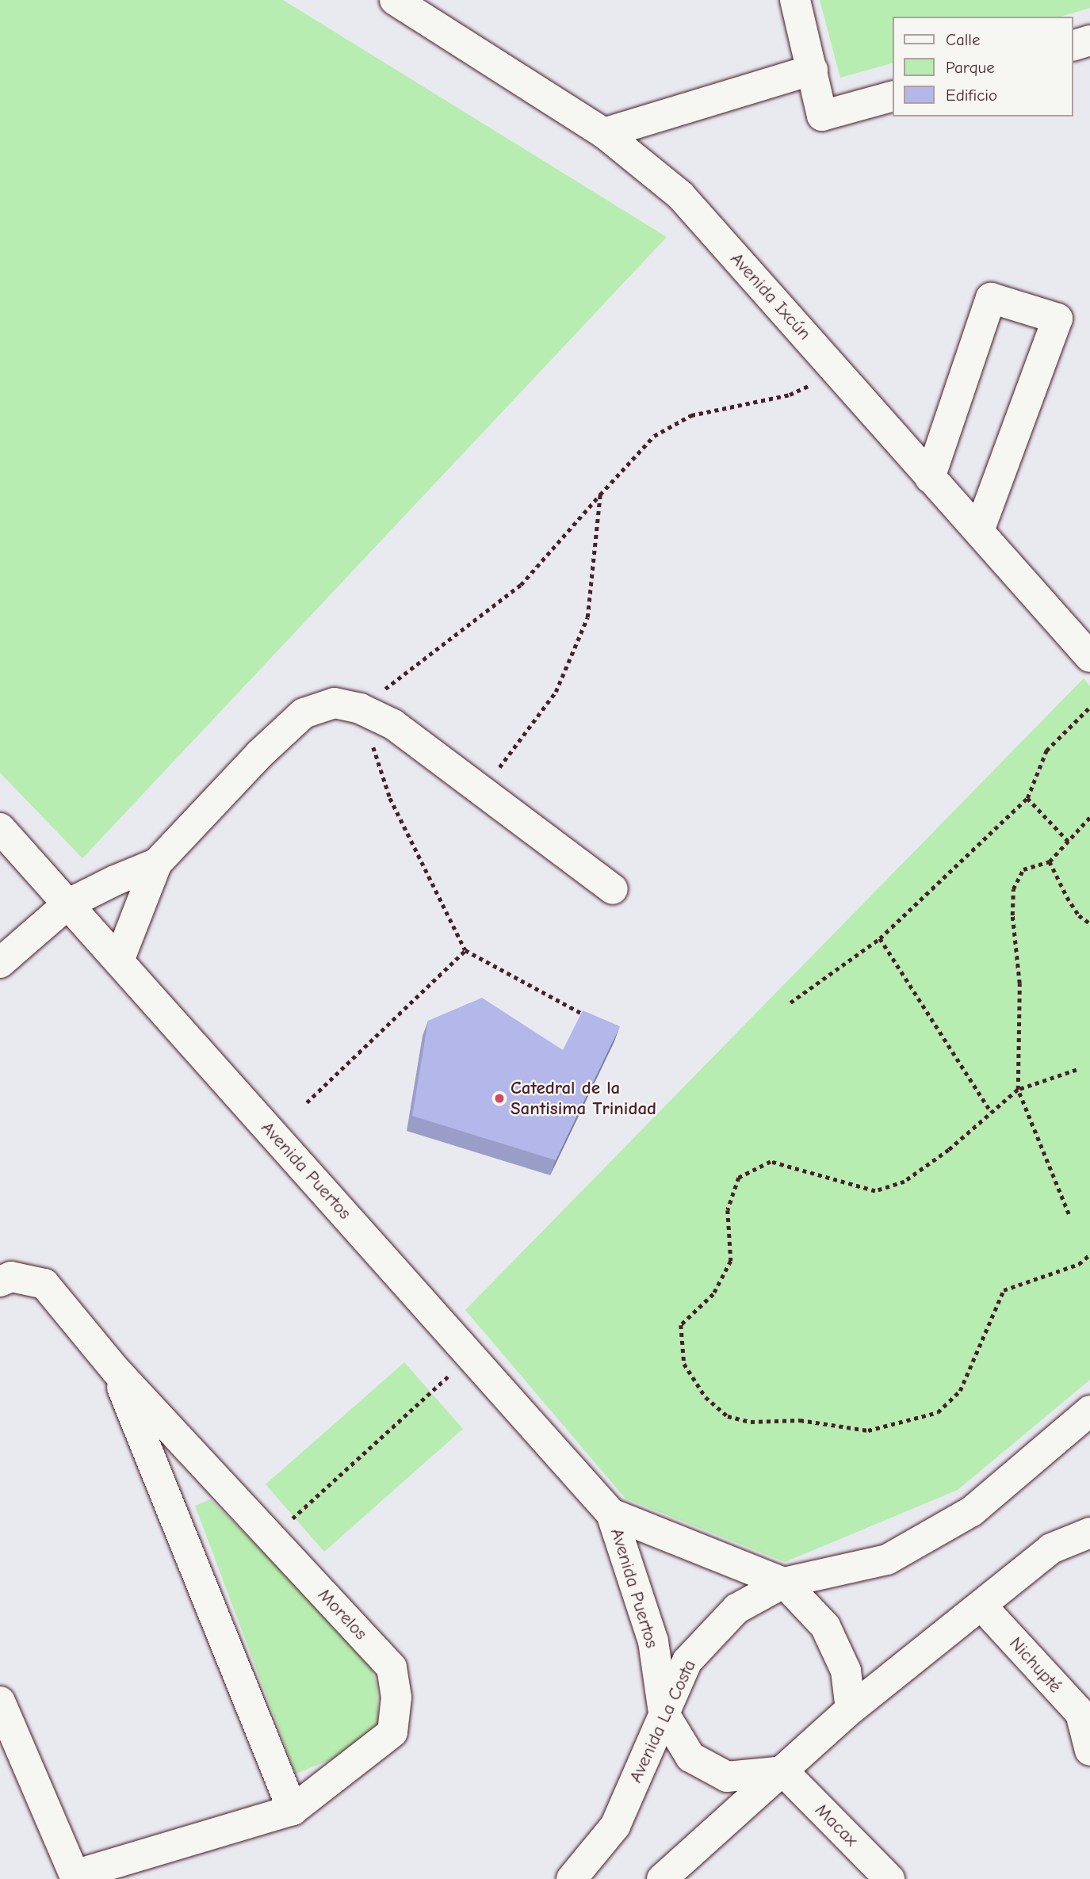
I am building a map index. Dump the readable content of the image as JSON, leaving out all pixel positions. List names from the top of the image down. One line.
{"streets":{"street":["Avenida Ixcún","Avenida Puertos","Morelos","Nichupté","Avenida La Costa","Macax"]},"crossings":[["Avenida Puertos","Avenida La Costa"],["Avenida Puertos","Macax"],["Avenida La Costa","Macax"]],"places":["Catedral de la Santisima Trinidad"],"legend":["Calle","Parque","Edificio"]}
